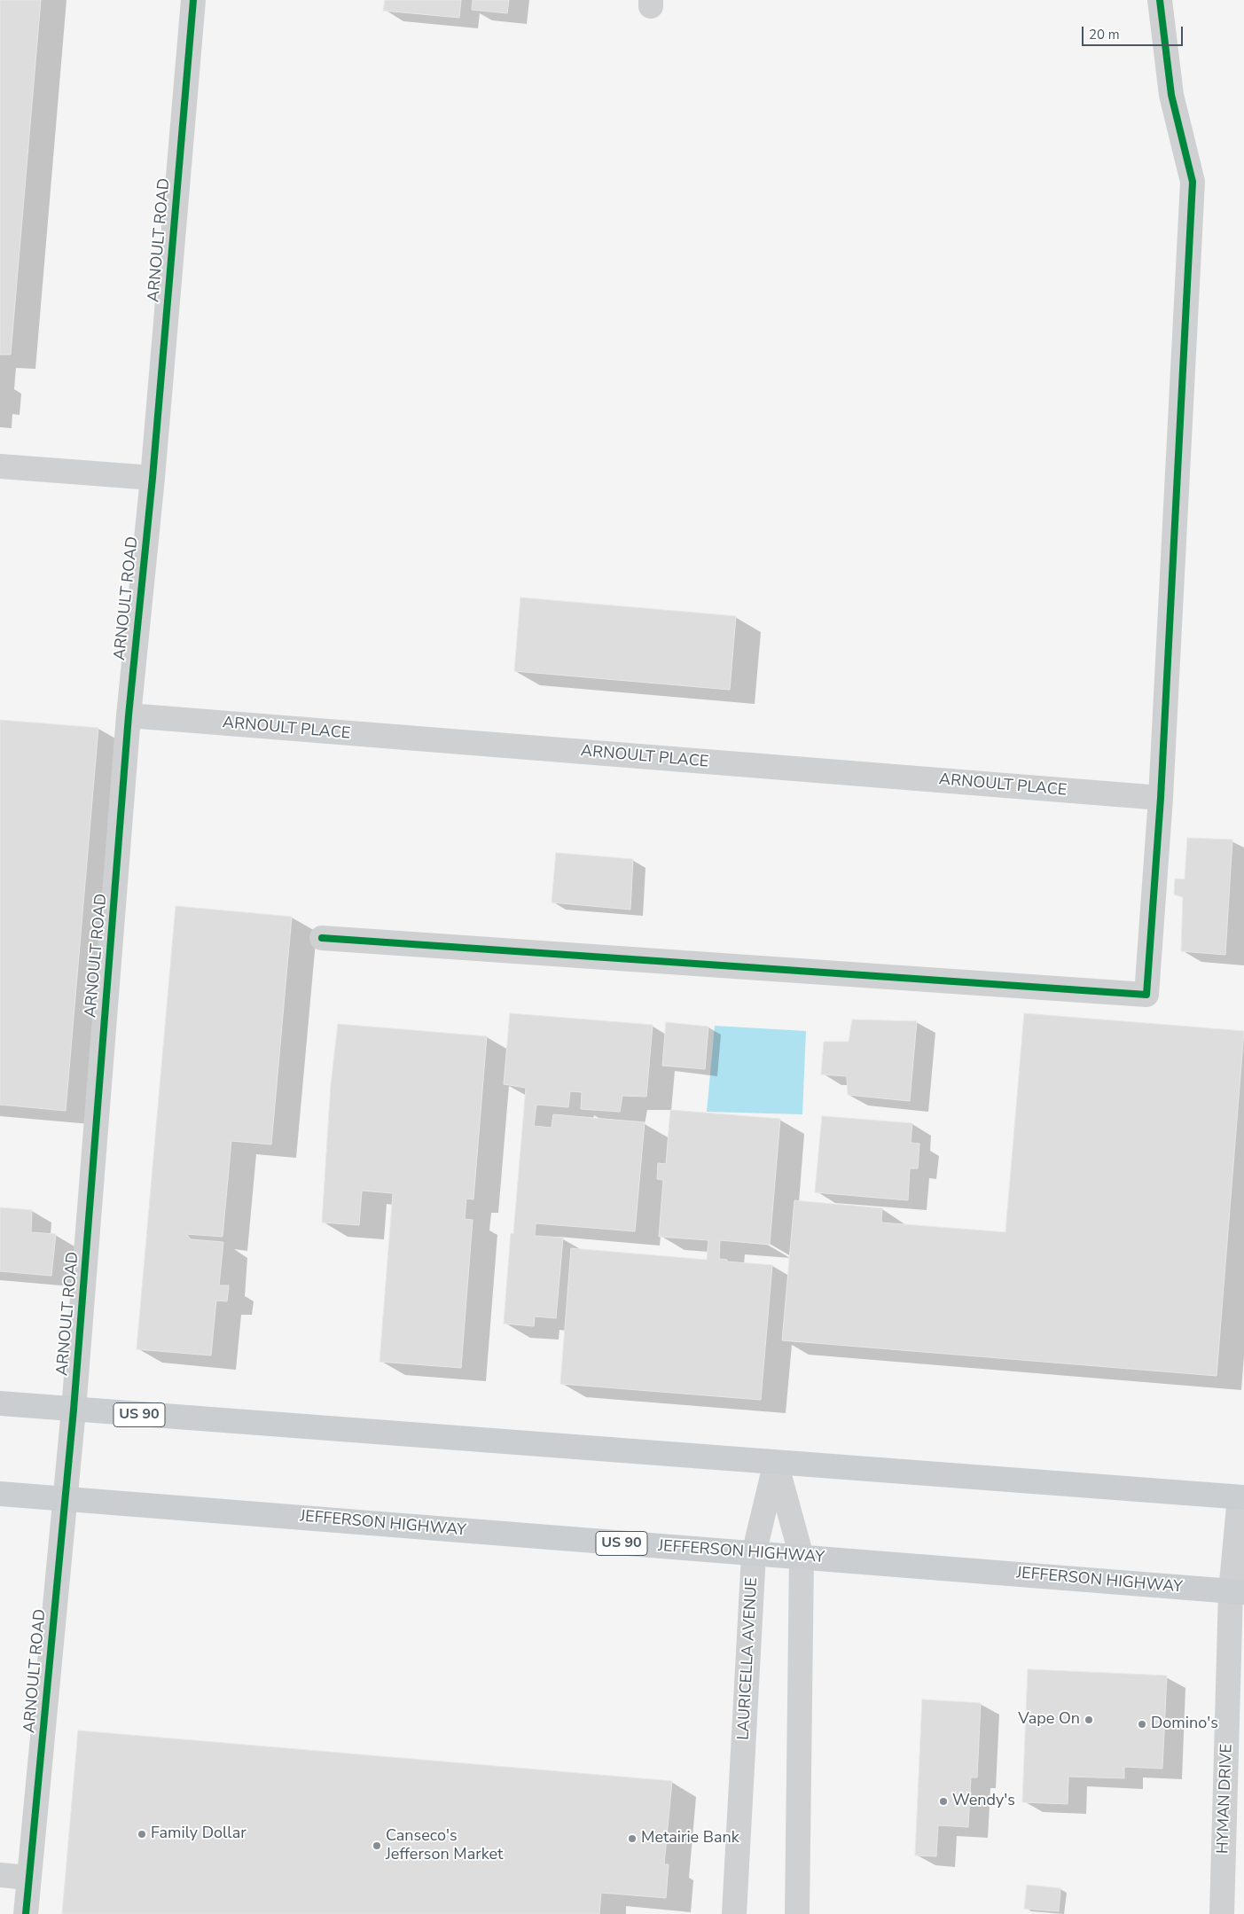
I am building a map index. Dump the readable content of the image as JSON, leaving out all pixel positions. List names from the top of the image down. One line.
{"streets":{"main road":["US 90","JEFFERSON HIGHWAY"],"street":["ARNOULT ROAD","ARNOULT PLACE","LAURICELLA AVENUE","HYMAN DRIVE"]},"crossings":[["ARNOULT ROAD","ARNOULT PLACE"],["ARNOULT ROAD","US 90"],["ARNOULT ROAD","JEFFERSON HIGHWAY"],["US 90","LAURICELLA AVENUE"],["US 90","HYMAN DRIVE"],["JEFFERSON HIGHWAY","LAURICELLA AVENUE"],["JEFFERSON HIGHWAY","HYMAN DRIVE"]],"places":["Vape On","Domino's","Wendy's","Family Dollar","Metairie Bank","Canseco's Jefferson Market"],"scale_bar":"20 m"}
